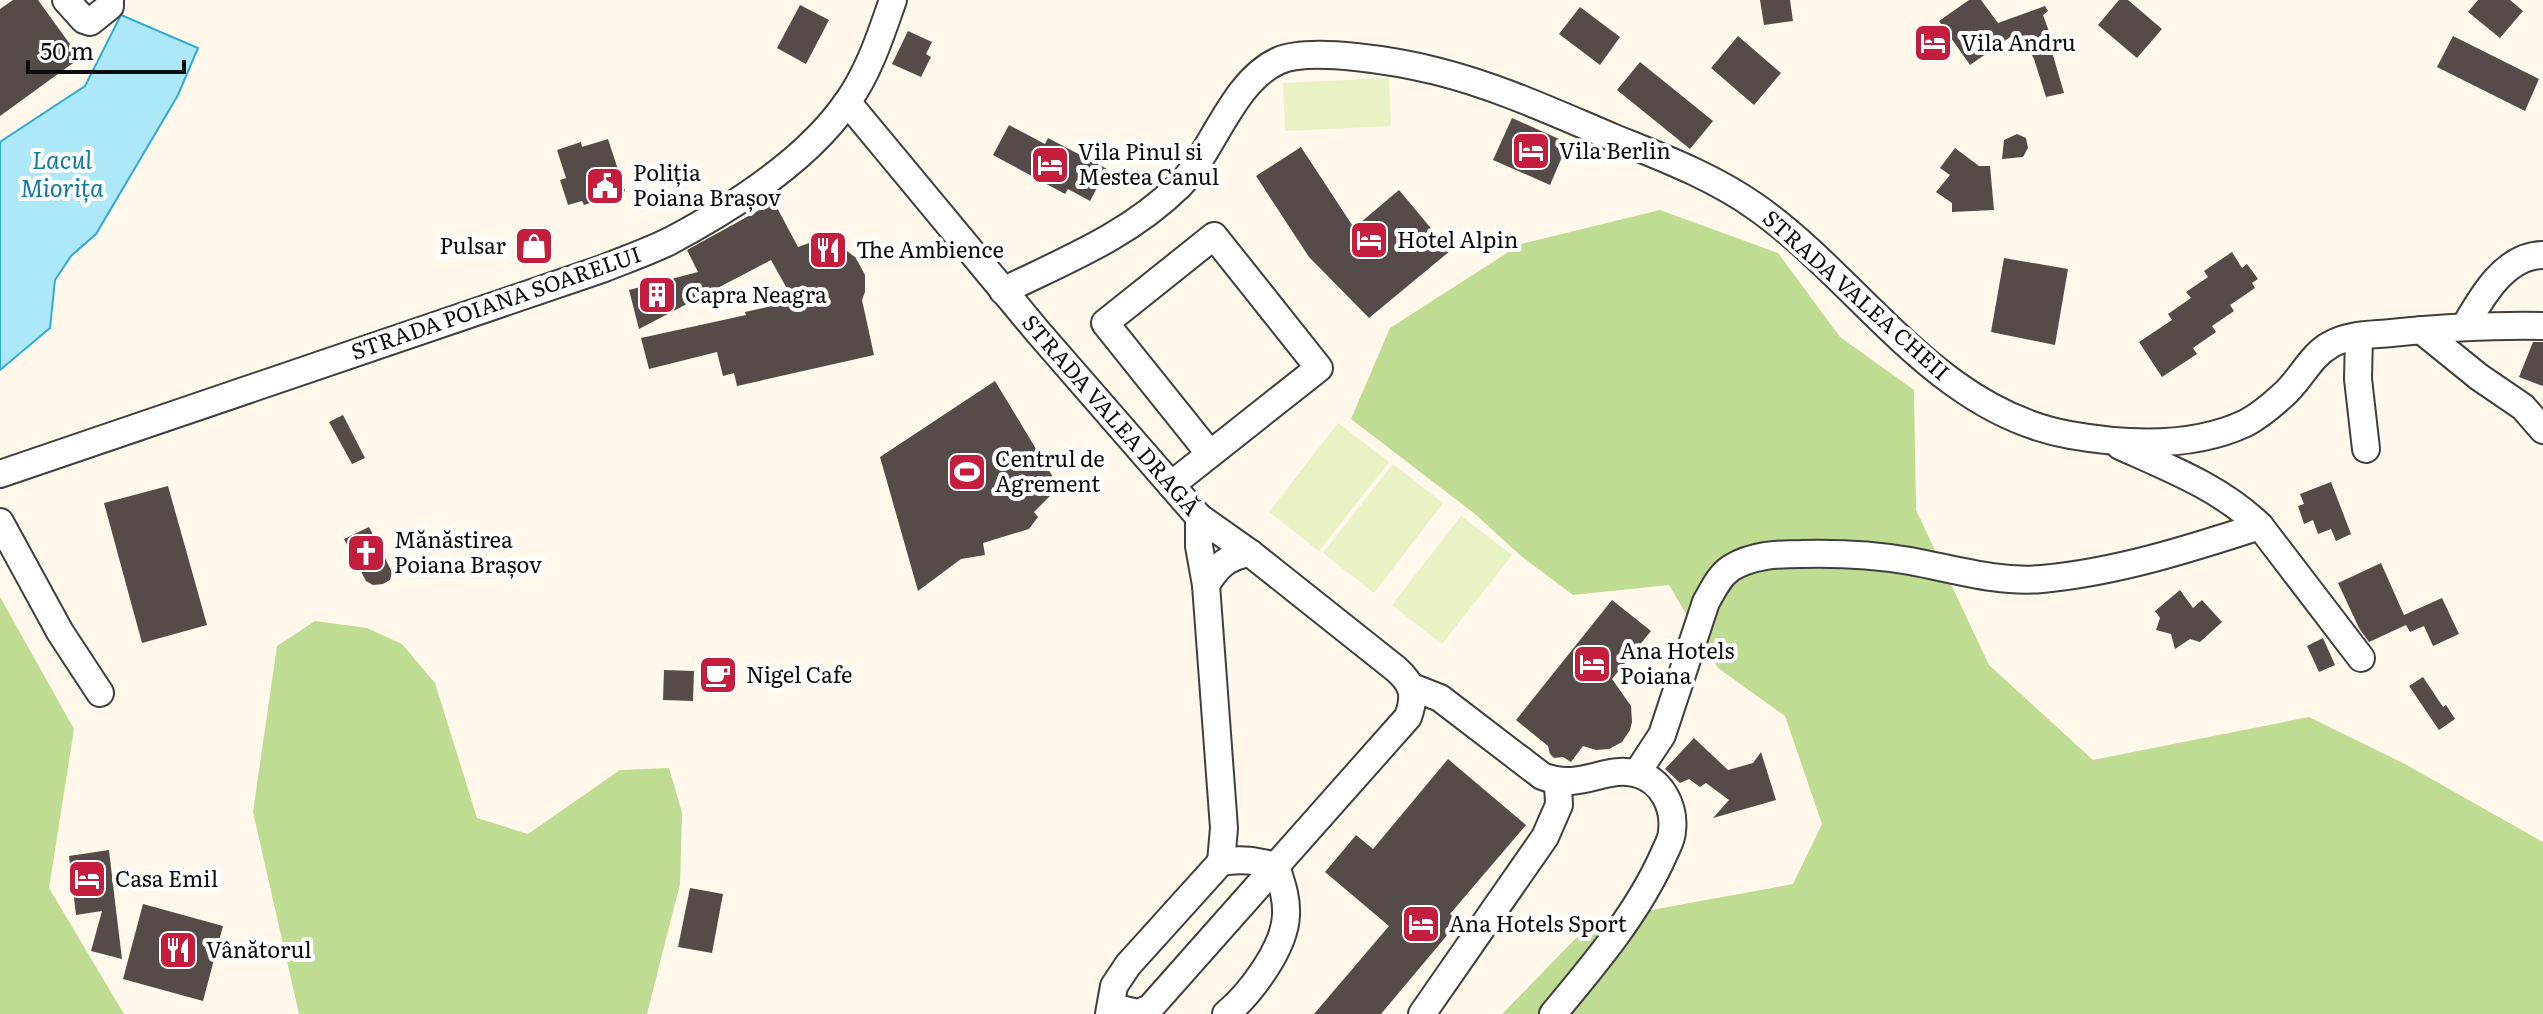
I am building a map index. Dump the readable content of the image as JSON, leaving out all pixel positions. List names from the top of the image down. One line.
{"streets":{"street":["STRADA VALEA CHEII","STRADA POIANA SOARELUI","STRADA VALEA DRAGĂ"]},"crossings":[["STRADA VALEA CHEII","STRADA VALEA DRAGĂ"],["STRADA POIANA SOARELUI","STRADA VALEA DRAGĂ"]],"water":["Lacul Miorița"],"places":{"hotel":["Vila Andru","Vila Berlin","Vila Pinul si Mestea Canul","Hotel Alpin","Ana Hotels Poiana","Casa Emil","Ana Hotels Sport"],"public building":["Poliția Poiana Brașov"],"shop":["Pulsar"],"restaurant":["The Ambience","Vânătorul"],"building":["Capra Neagra"],"sports":["Centrul de Agrement"],"church":["Mănăstirea Poiana Brașov"],"cafe":["Nigel Cafe"]},"scale_bar":"50 m"}
